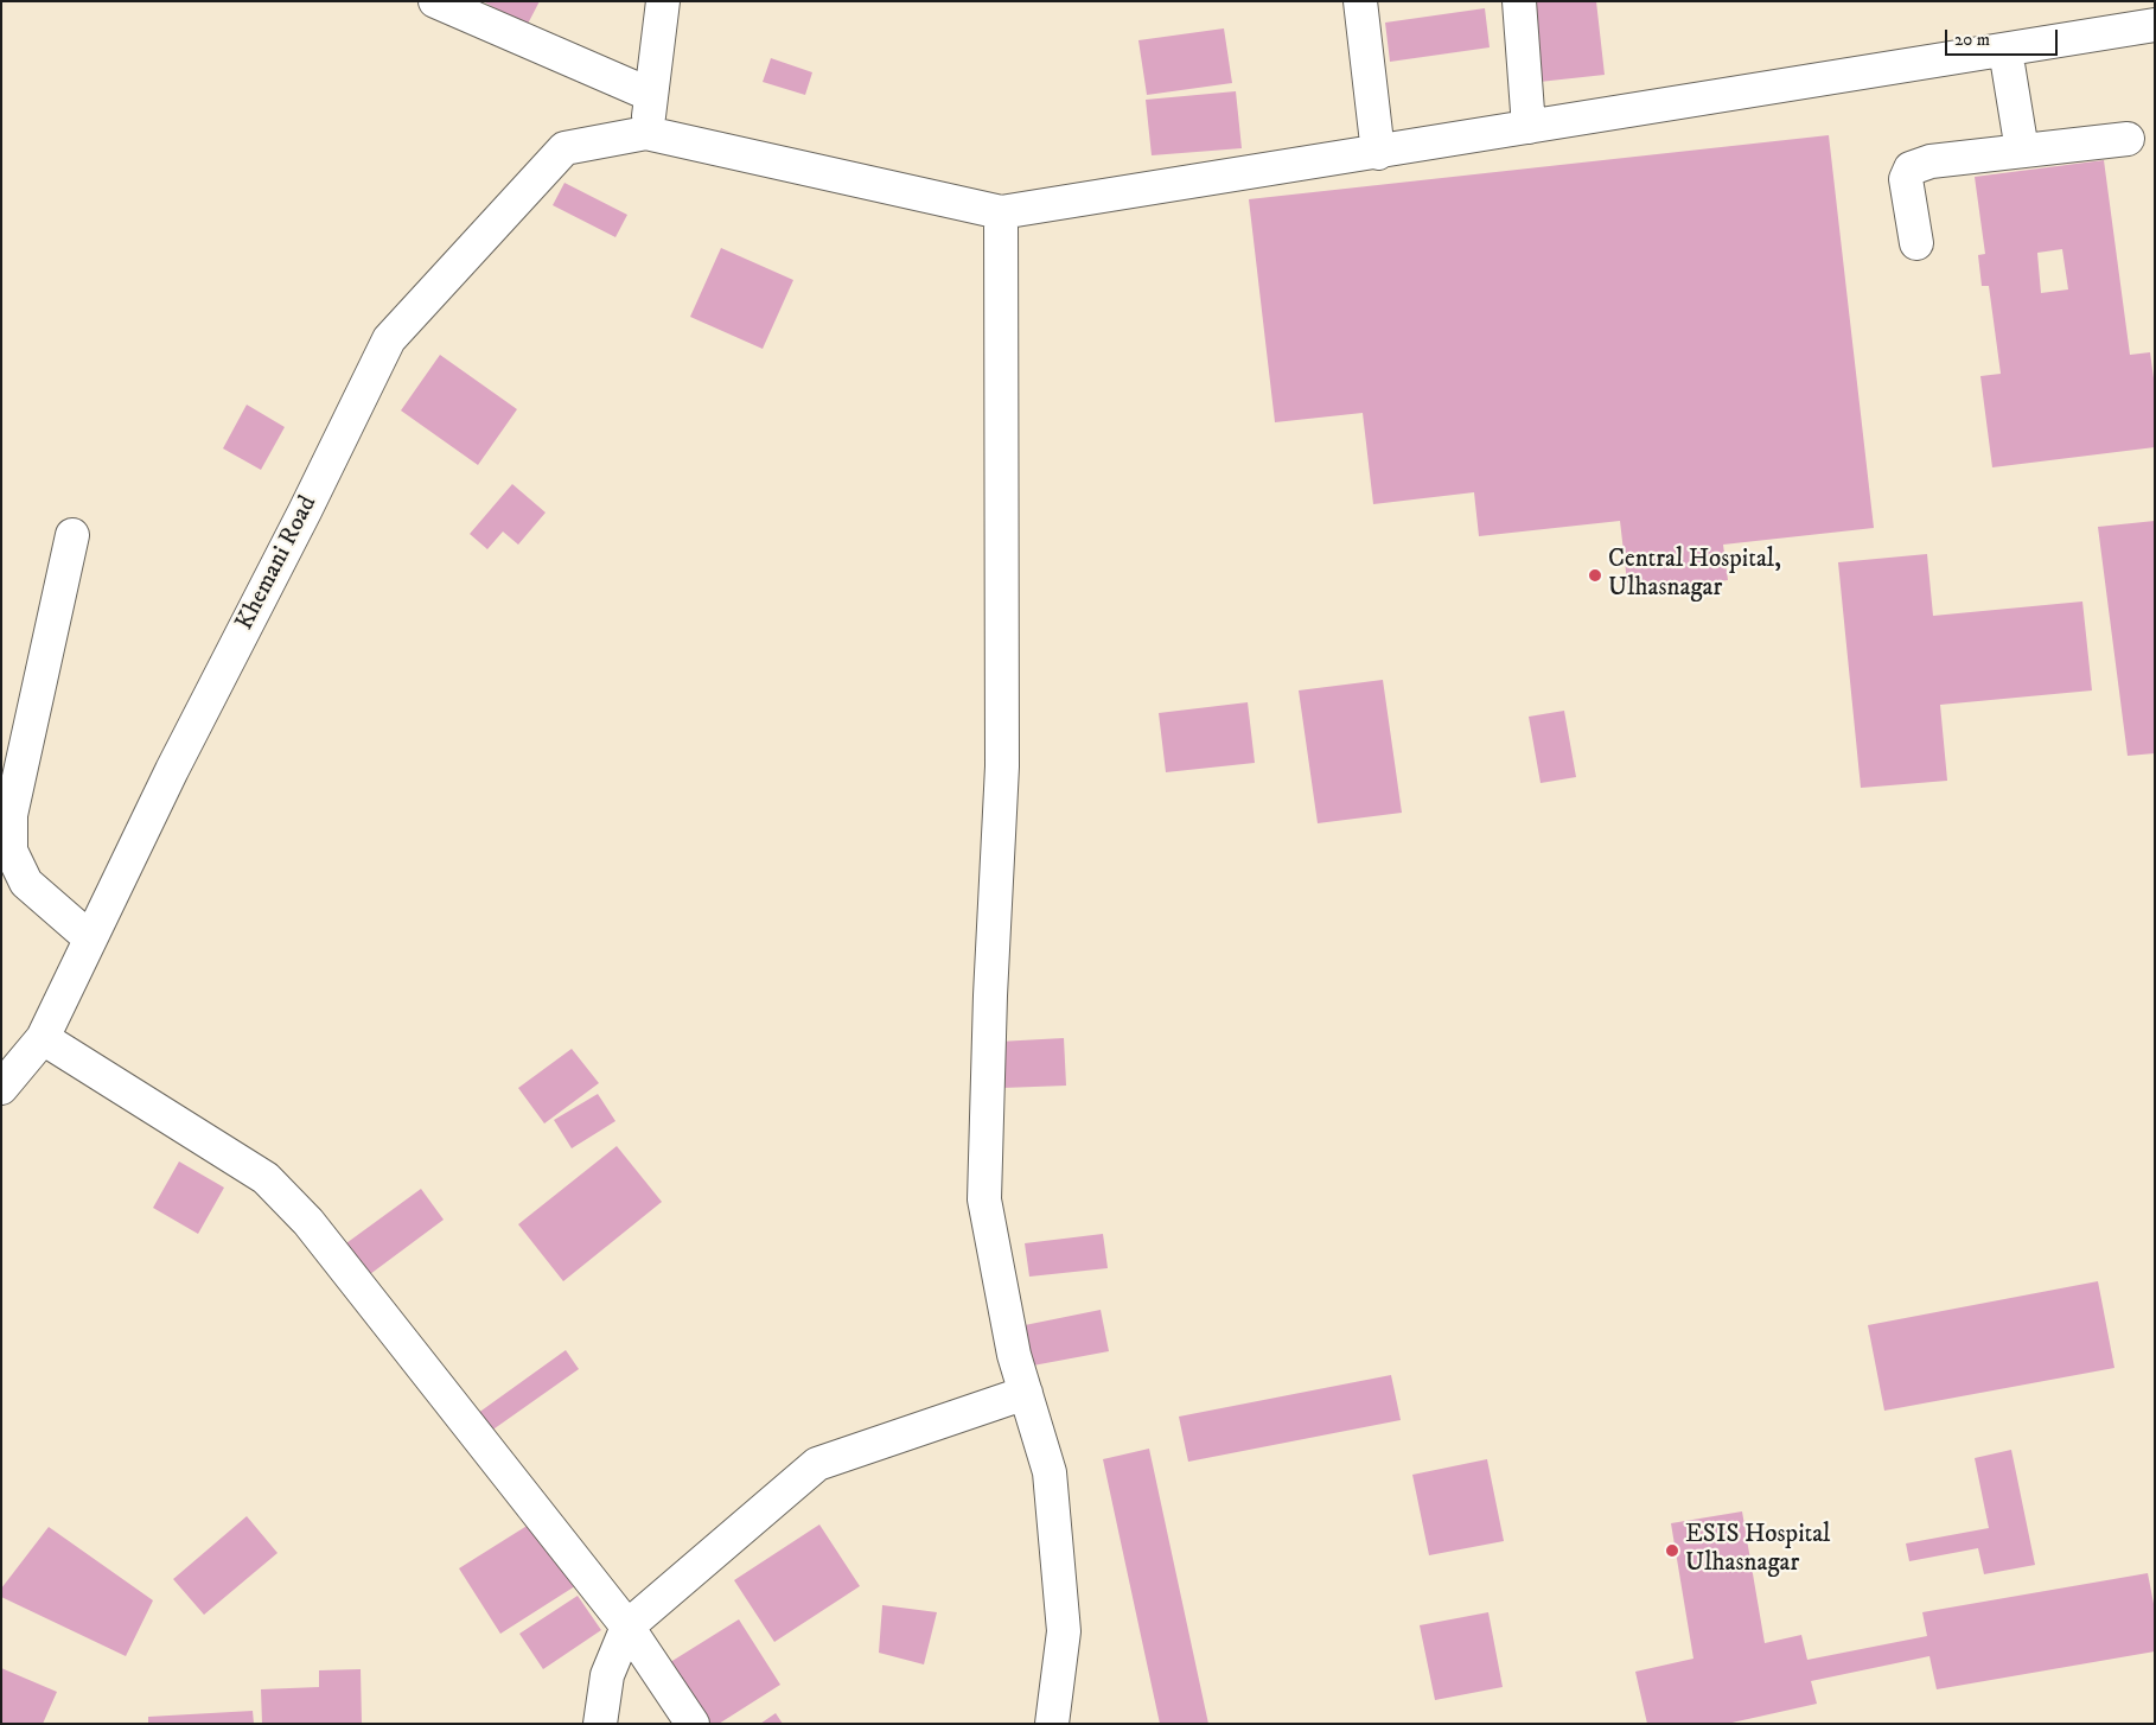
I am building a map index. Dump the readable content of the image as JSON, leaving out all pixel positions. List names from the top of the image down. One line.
{"streets":{"street":["Khemani Road"]},"places":["Central Hospital, Ulhasnagar","ESIS Hospital Ulhasnagar"],"scale_bar":"20 m"}
